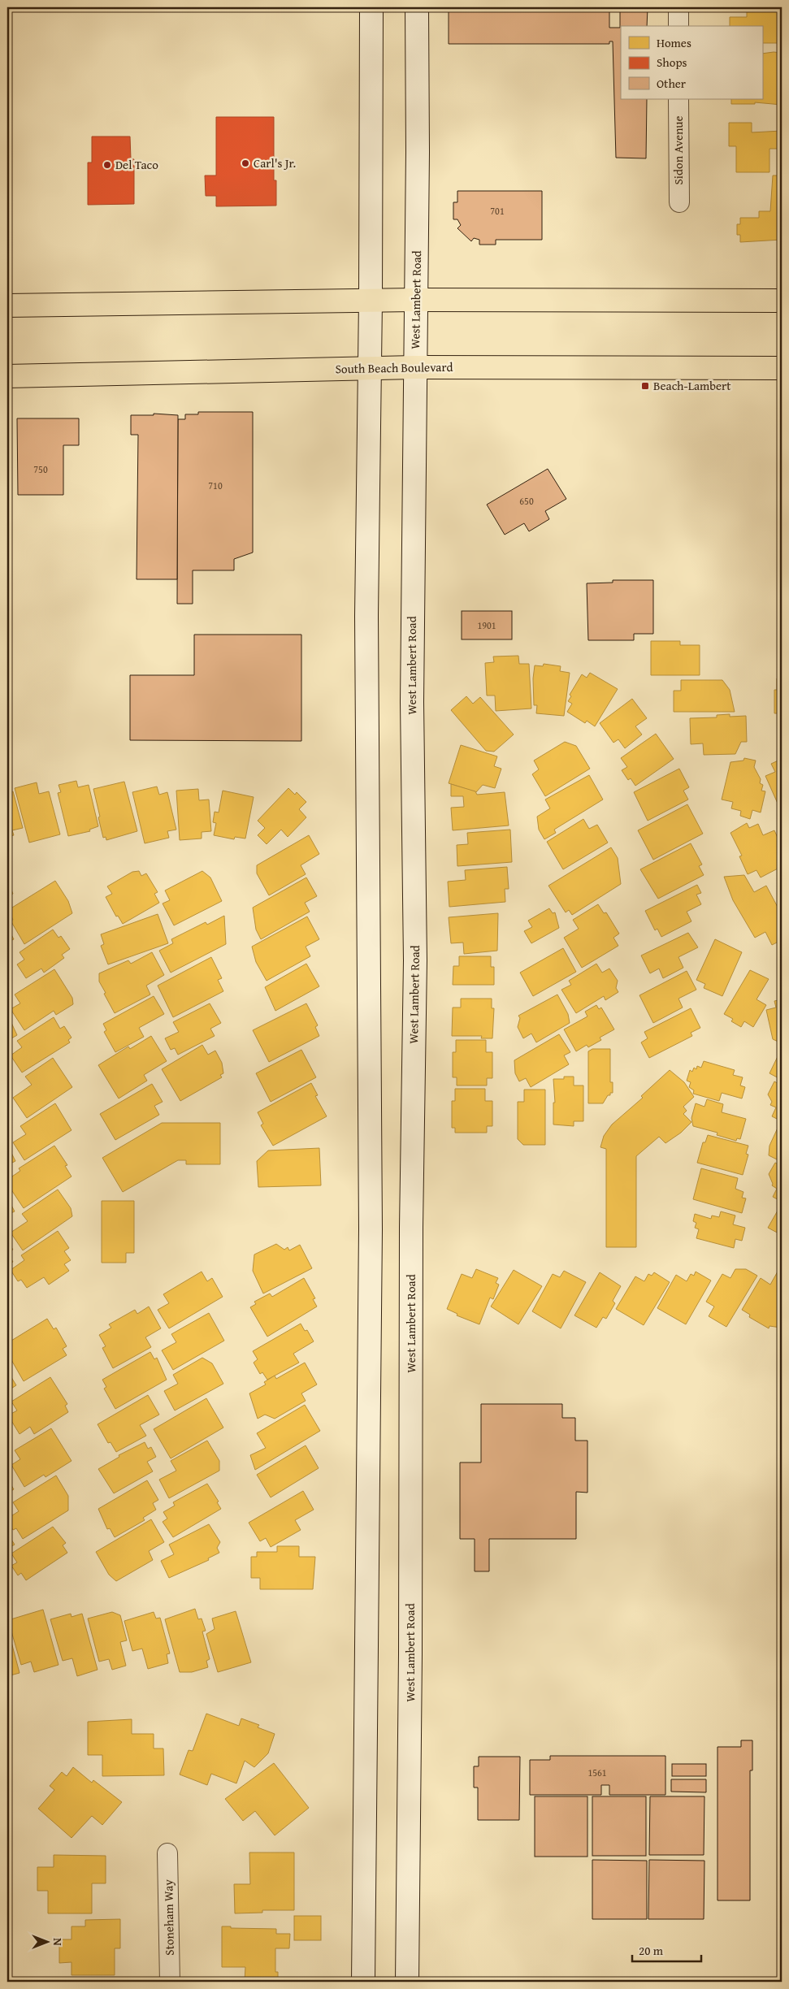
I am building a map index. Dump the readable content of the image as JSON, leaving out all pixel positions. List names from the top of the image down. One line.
{"streets":{"main road":["West Lambert Road","South Beach Boulevard"],"street":["Sidon Avenue","Stoneham Way"]},"crossings":[["West Lambert Road","South Beach Boulevard"]],"places":{"other":["Carl's Jr.","Del Taco"],"transit":["Beach-Lambert"]},"house_numbers":["701","750","710","650","1901","1561"],"legend":["Homes","Shops","Other"],"scale_bar":"20 m","north":"right"}
